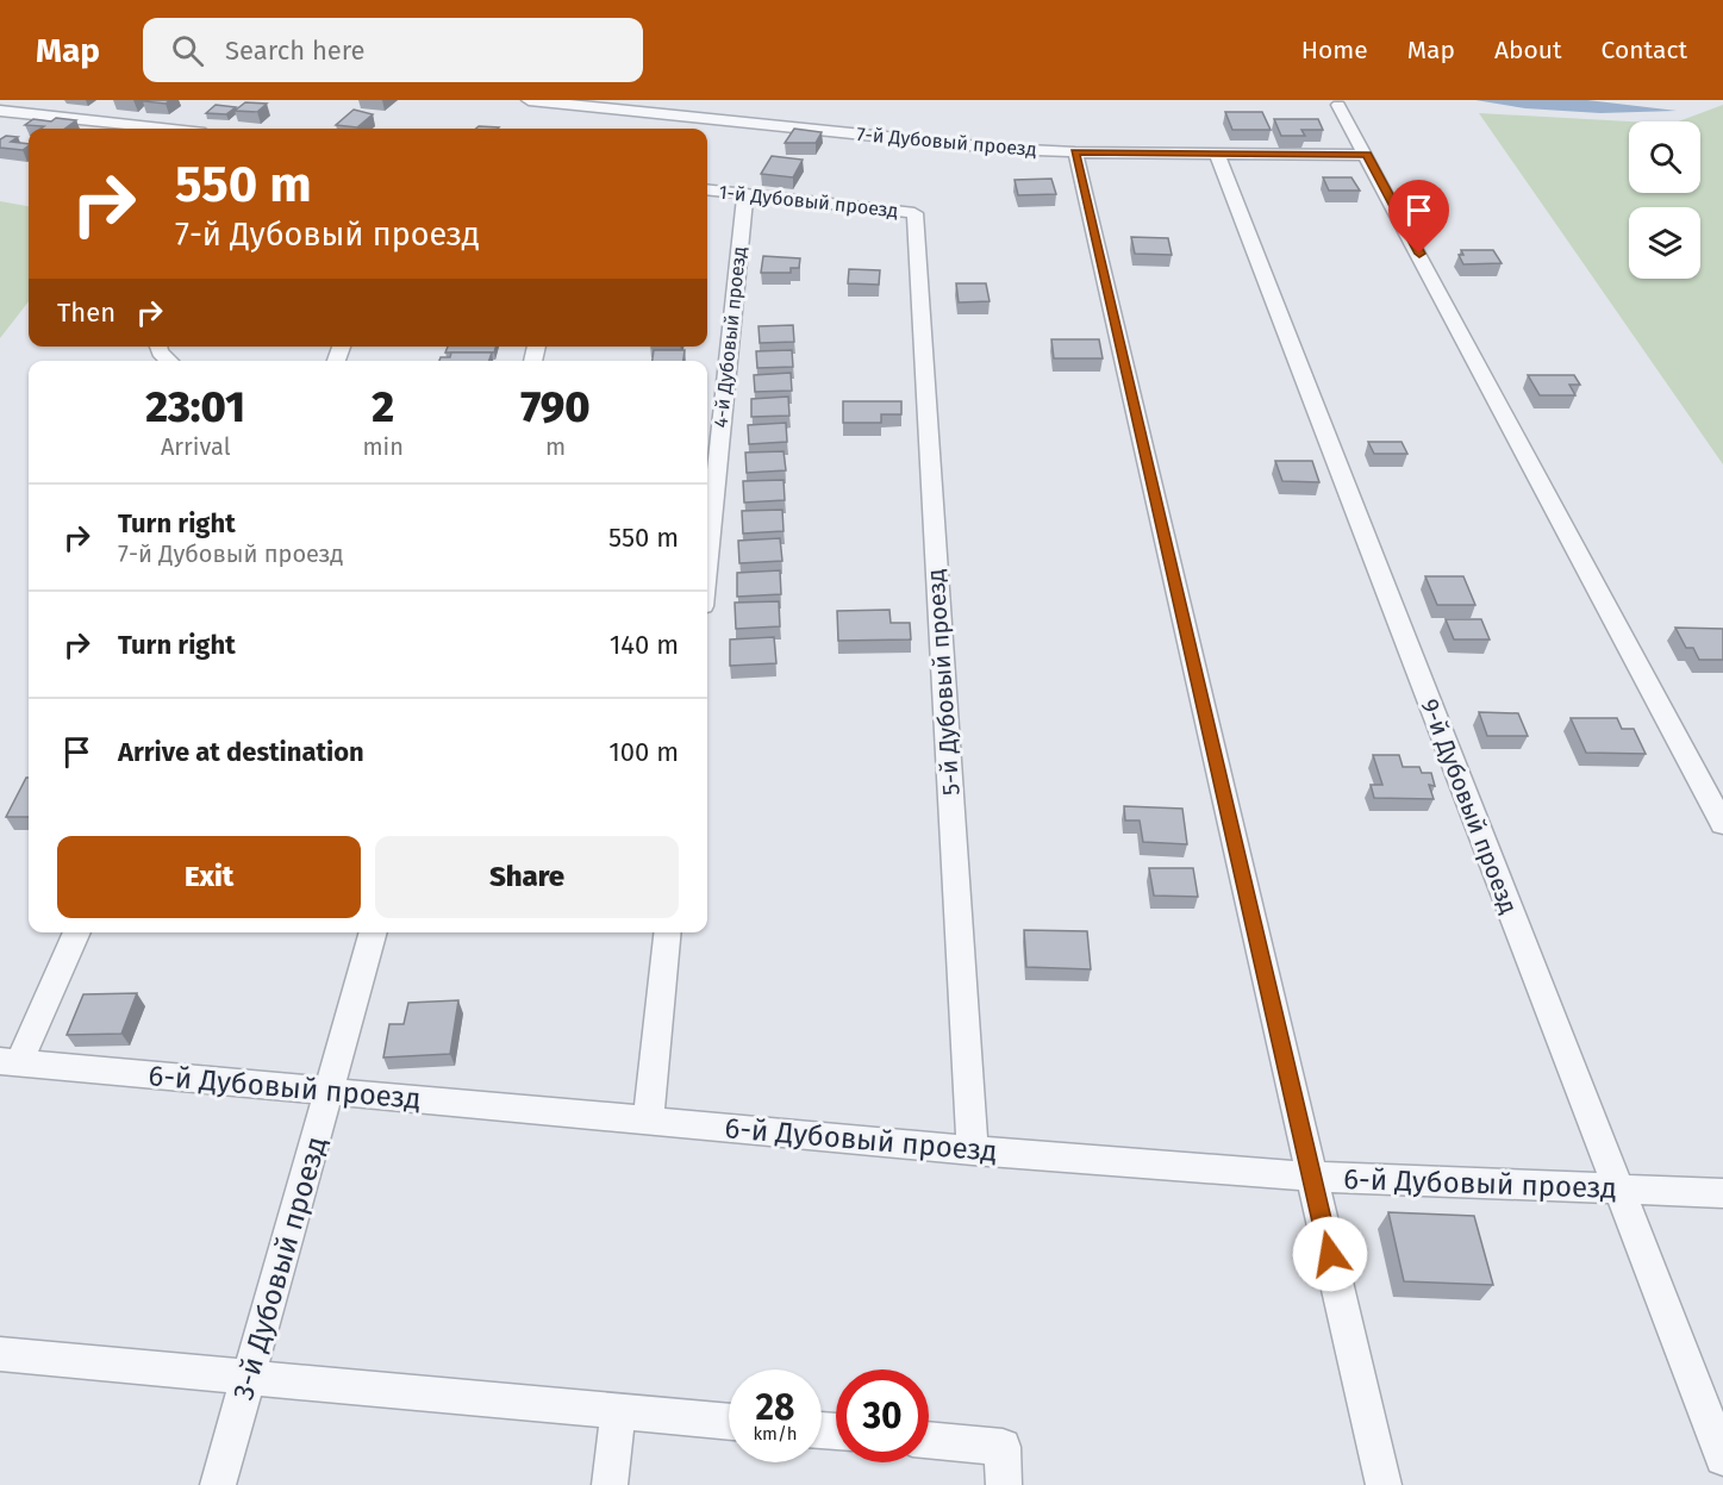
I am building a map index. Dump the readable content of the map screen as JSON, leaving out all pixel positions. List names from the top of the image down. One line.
{"streets":{"street":["7-й Дубовый проезд","1-й Дубовый проезд","4-й Дубовый проезд","5-й Дубовый проезд","9-й Дубовый проезд","6-й Дубовый проезд","3-й Дубовый проезд"]},"crossings":[["7-й Дубовый проезд","9-й Дубовый проезд"],["1-й Дубовый проезд","4-й Дубовый проезд"],["1-й Дубовый проезд","5-й Дубовый проезд"],["5-й Дубовый проезд","6-й Дубовый проезд"],["9-й Дубовый проезд","6-й Дубовый проезд"],["6-й Дубовый проезд","3-й Дубовый проезд"]],"page":{"header":"Map","search":"Search here","nav":["Home","Map","About","Contact"],"turn":["550 m","7-й Дубовый проезд"],"then":"Then","eta":["23:01","Arrival","2","min","790","m"],"list":[{"name":"Turn right","note":"7-й Дубовый проезд","value":"550 m"},{"name":"Turn right","value":"140 m"},{"name":"Arrive at destination","value":"100 m"}],"buttons":["Exit","Share"],"speed":"28 km/h","limit":"30"}}
